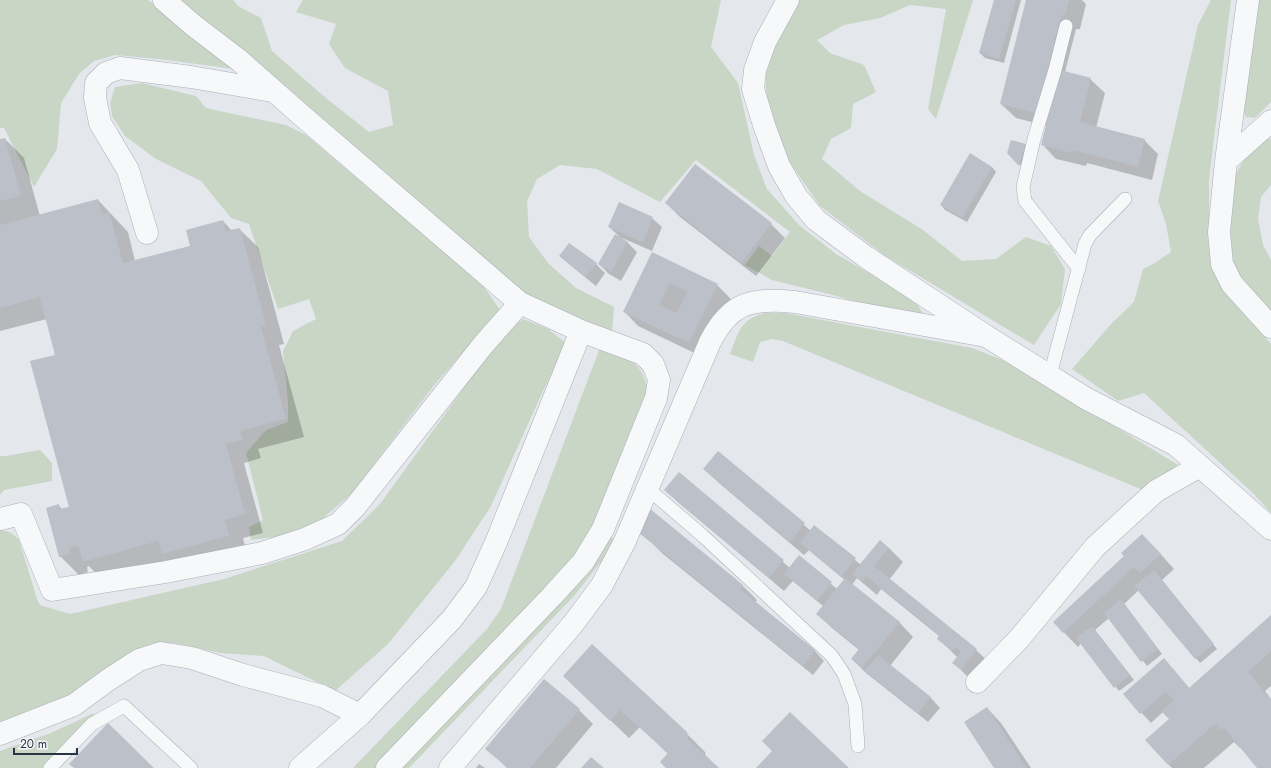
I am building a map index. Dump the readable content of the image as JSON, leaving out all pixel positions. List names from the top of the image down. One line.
{"scale_bar":"20 m"}
